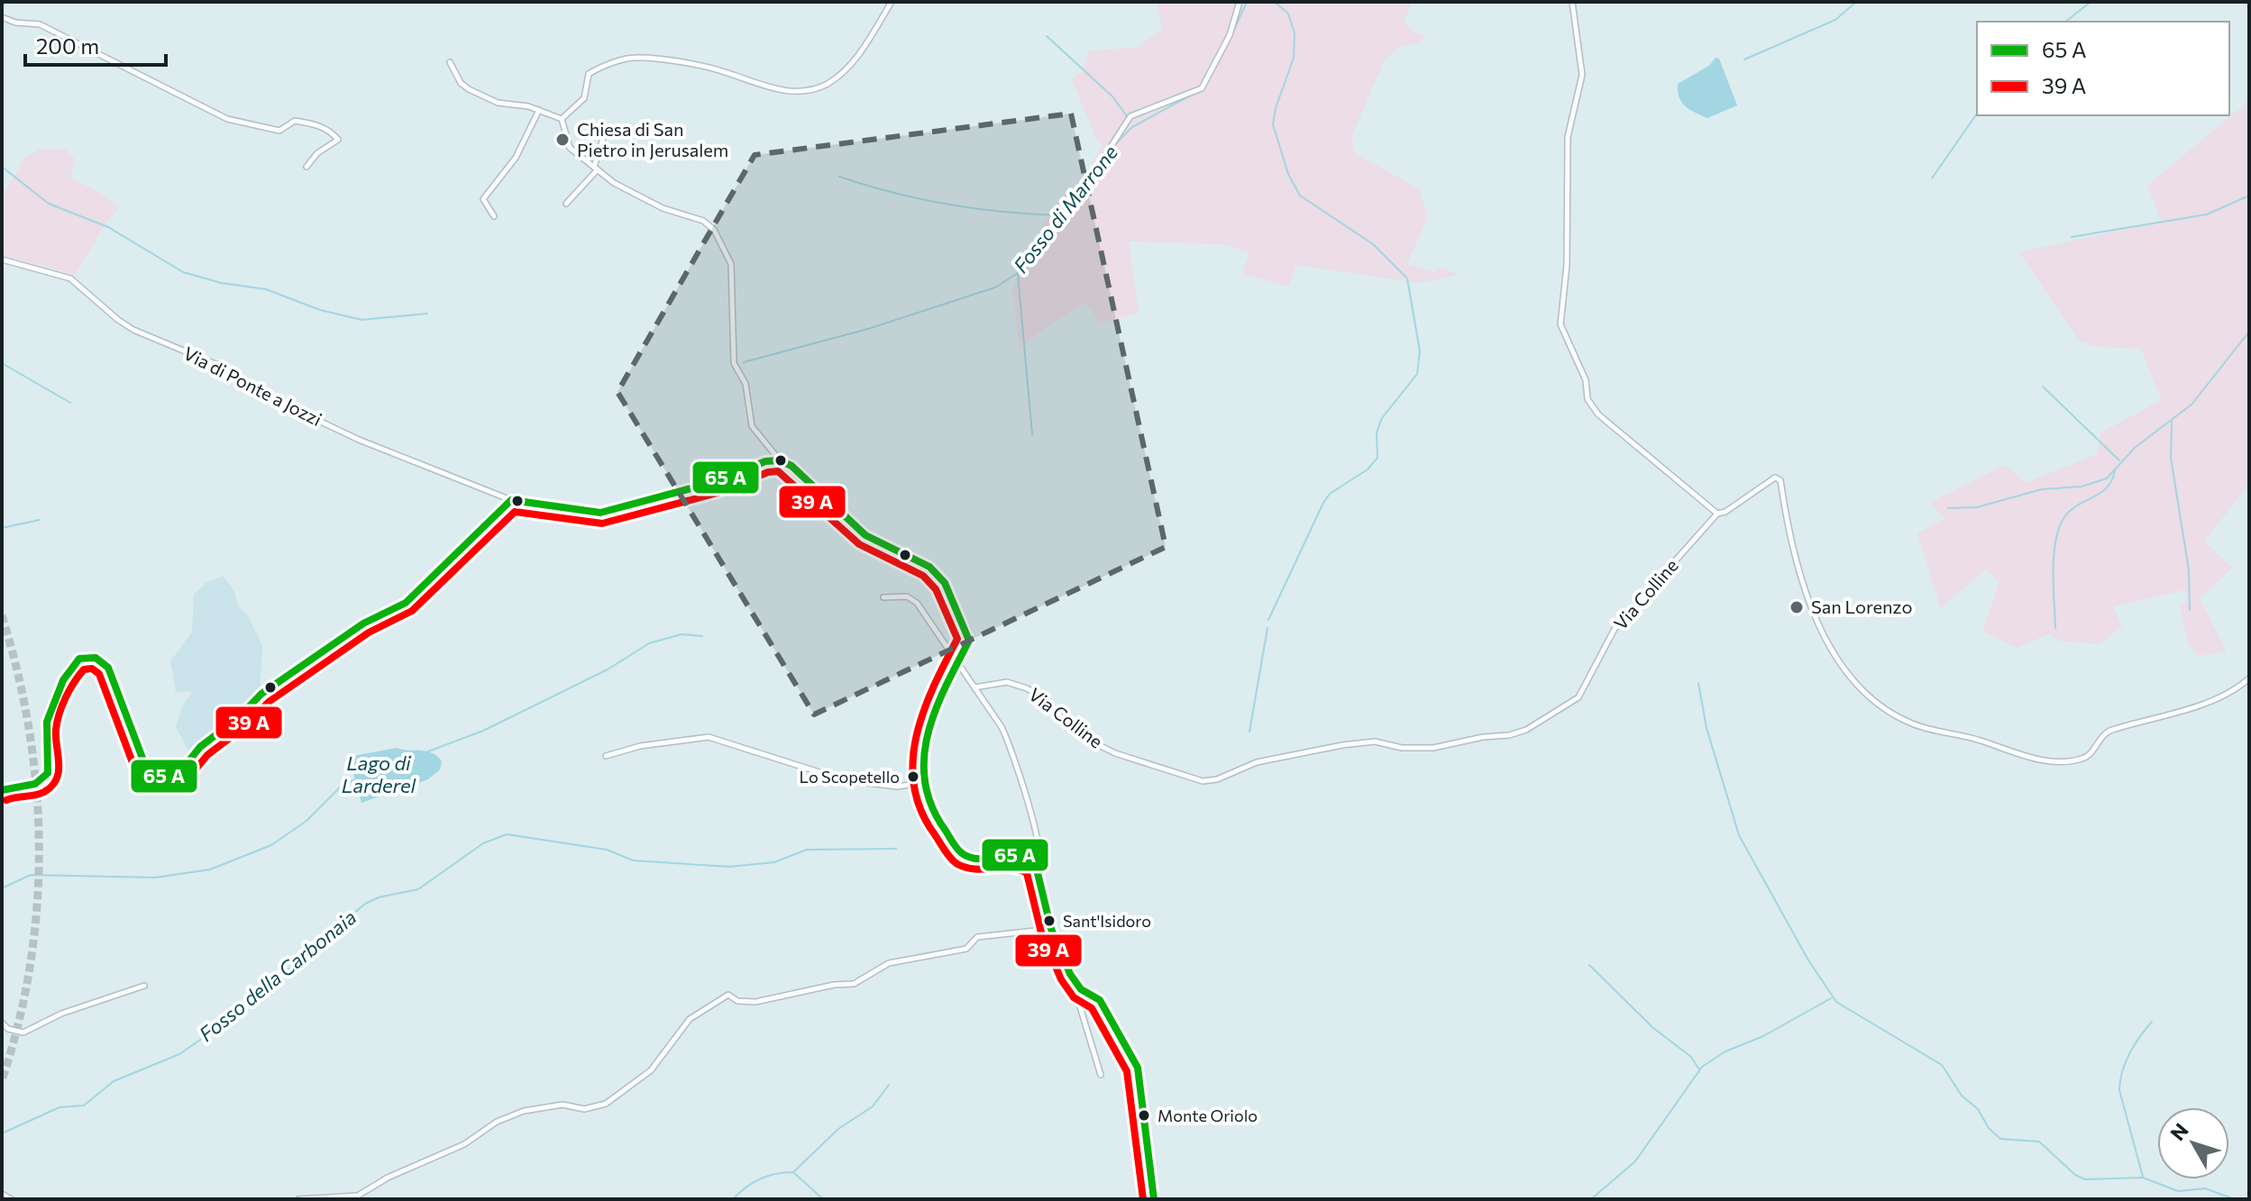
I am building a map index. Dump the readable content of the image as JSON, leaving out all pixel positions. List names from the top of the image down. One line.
{"streets":{"street":["Via di Ponte a Jozzi","Via Colline"]},"water":["Fosso di Marrone","Lago di Larderel","Fosso della Carbonaia"],"places":["Chiesa di San Pietro in Jerusalem","San Lorenzo","Lo Scopetello","Sant'Isidoro","Monte Oriolo"],"legend":["65 A","39 A"],"scale_bar":"200 m","north":"top left"}
